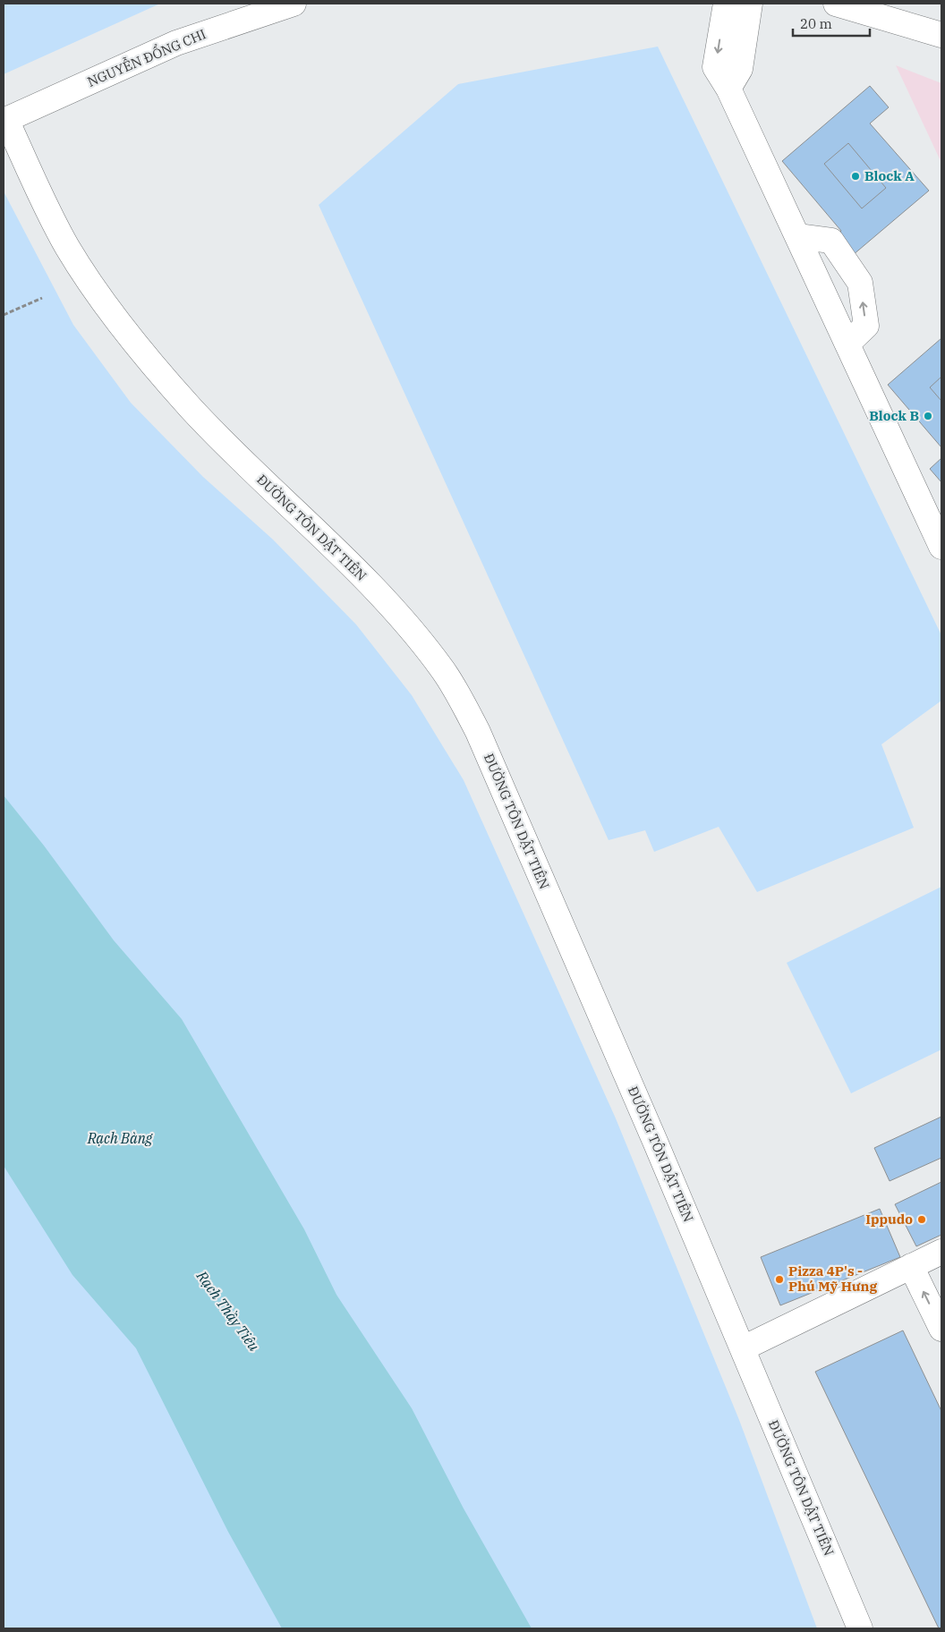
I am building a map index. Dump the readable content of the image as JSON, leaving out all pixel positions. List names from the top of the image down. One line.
{"streets":{"street":["NGUYỄN ĐỔNG CHI","ĐƯỜNG TÔN DẬT TIÊN"]},"crossings":[["NGUYỄN ĐỔNG CHI","ĐƯỜNG TÔN DẬT TIÊN"]],"water":["Rạch Bàng","Rạch Thầy Tiêu"],"places":["Block A","Block B","Ippudo","Pizza 4P's - Phú Mỹ Hưng"],"scale_bar":"20 m"}
